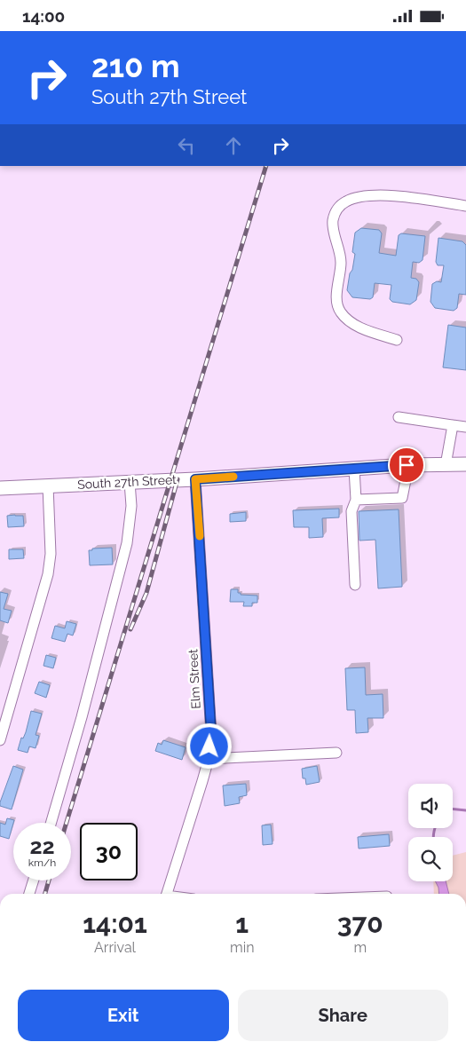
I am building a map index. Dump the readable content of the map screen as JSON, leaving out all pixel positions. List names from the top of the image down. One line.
{"streets":{"main road":["South 27th Street"],"street":["Elm Street"]},"crossings":[["South 27th Street","Elm Street"]],"page":{"status":"14:00","turn":["210 m","South 27th Street"],"speed":"22 km/h","limit":"30","eta":["14:01","Arrival","1","min","370","m"],"buttons":["Exit","Share"]}}
